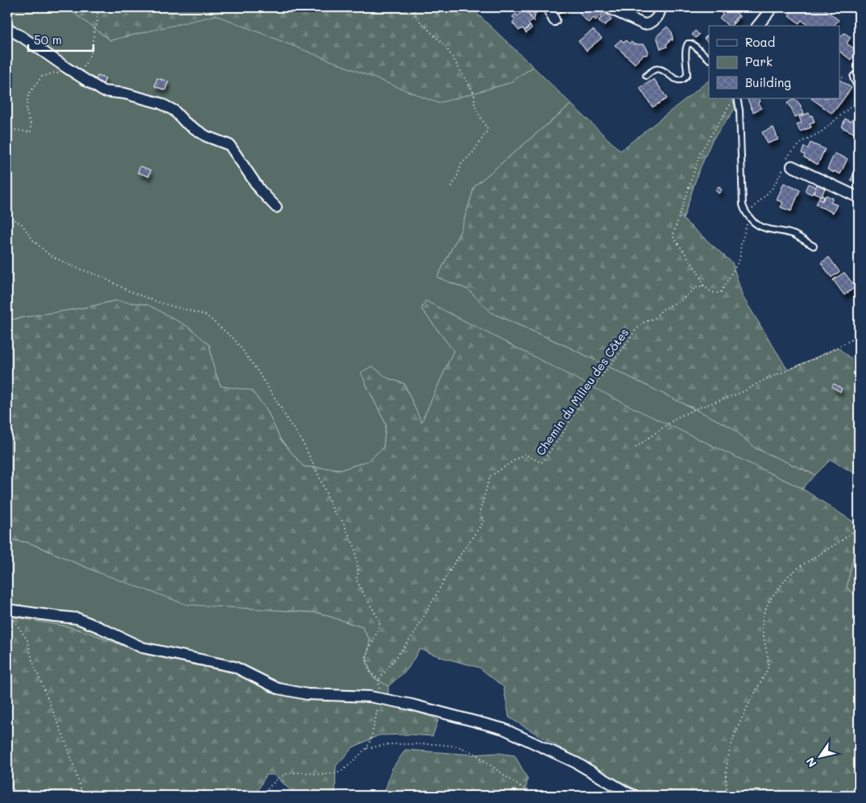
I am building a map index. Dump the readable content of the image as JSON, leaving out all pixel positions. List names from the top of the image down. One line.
{"streets":{"path":["Chemin du Milieu des Côtes"]},"legend":["Road","Park","Building"],"scale_bar":"50 m","north":"bottom left"}
